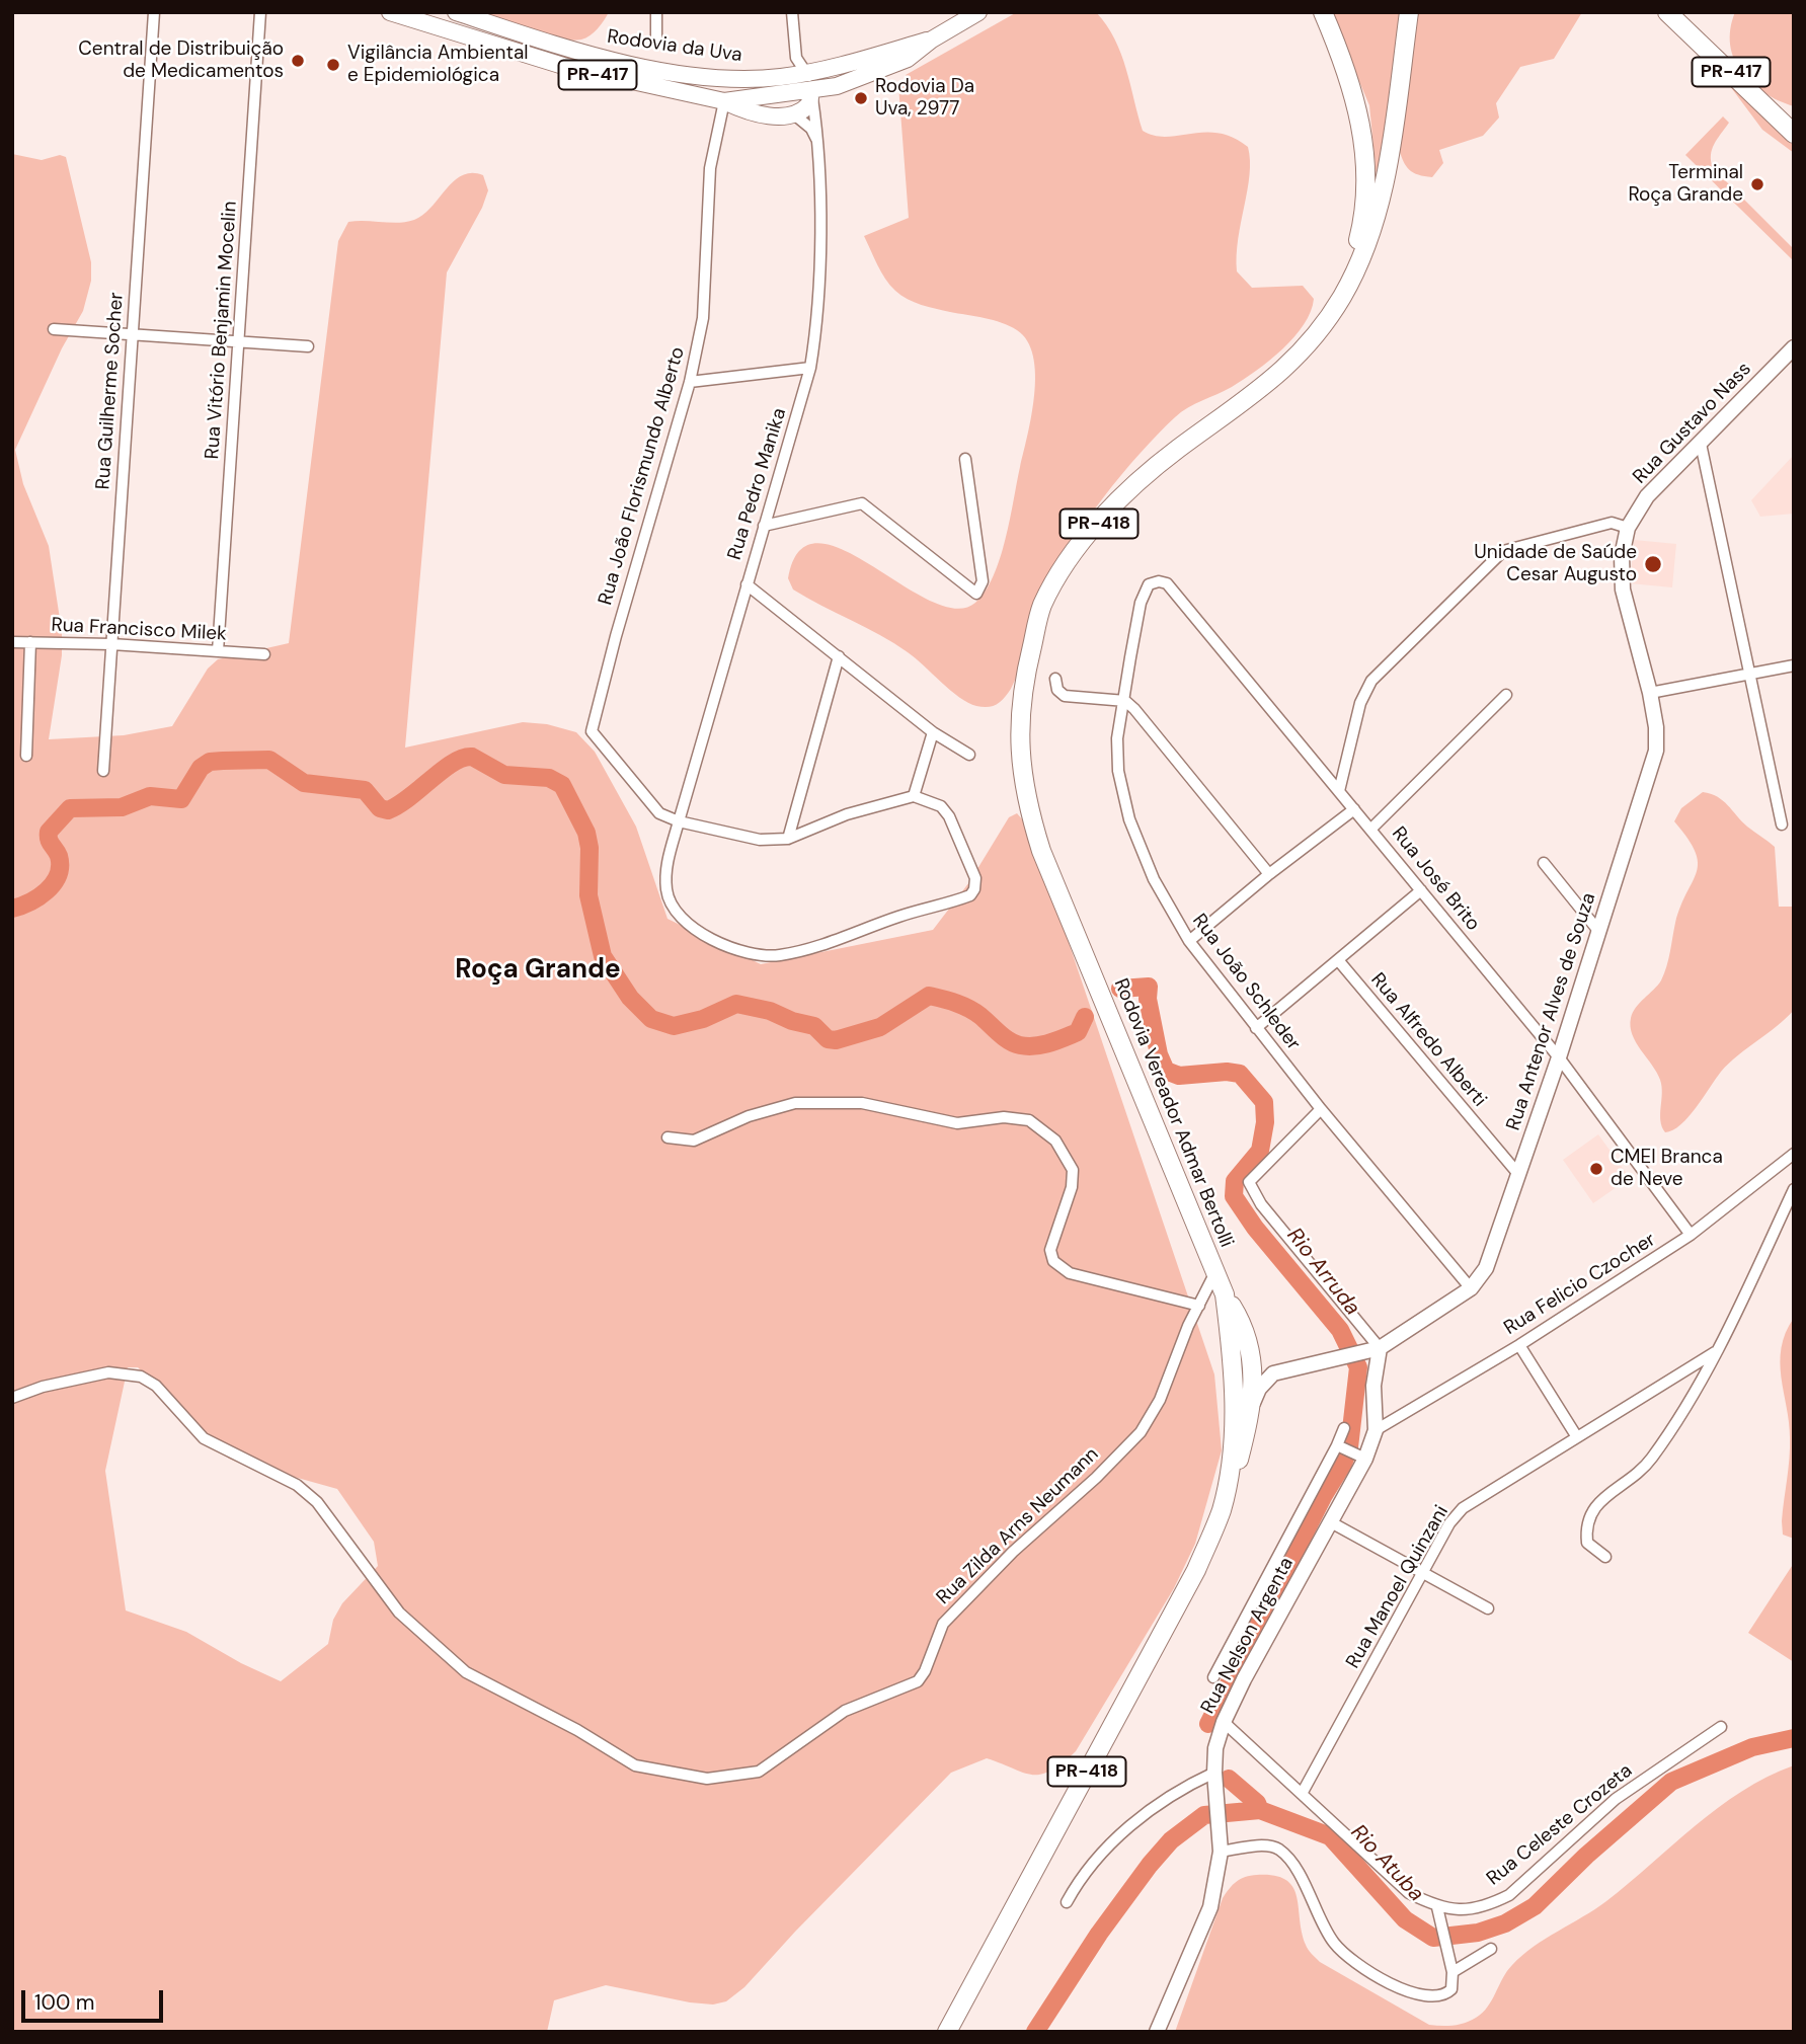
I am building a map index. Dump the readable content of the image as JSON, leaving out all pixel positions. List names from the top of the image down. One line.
{"streets":{"highway":["PR-417","PR-418","Rodovia Vereador Admar Bertolli"],"main road":["Rodovia da Uva","Rua Gustavo Nass","Rua Antenor Alves de Souza","Rua Nelson Argenta"],"street":["Rua Vitório Benjamin Mocelin","Rua Guilherme Socher","Rua João Florismundo Alberto","Rua Pedro Manika","Rua Francisco Milek","Rua José Brito","Rua João Schleder","Rua Alfredo Alberti","Rua Felicio Czocher","Rua Zilda Arns Neumann","Rua Manoel Quinzani","Rua Celeste Crozeta"]},"crossings":[["Rodovia da Uva","Rua João Florismundo Alberto"],["Rodovia da Uva","Rua Pedro Manika"],["Rua Vitório Benjamin Mocelin","Rua Francisco Milek"],["Rua Guilherme Socher","Rua Francisco Milek"],["Rua Gustavo Nass","Rua Antenor Alves de Souza"],["Rua João Florismundo Alberto","Rua Pedro Manika"],["Rua José Brito","Rua João Schleder"],["Rua José Brito","Rua Antenor Alves de Souza"],["Rua José Brito","Rua Felicio Czocher"],["Rua João Schleder","Rua Antenor Alves de Souza"],["Rua Antenor Alves de Souza","Rua Alfredo Alberti"],["Rua Antenor Alves de Souza","Rua Nelson Argenta"],["Rodovia Vereador Admar Bertolli","Rua Zilda Arns Neumann"],["Rua Felicio Czocher","Rua Nelson Argenta"],["Rua Manoel Quinzani","Rua Celeste Crozeta"],["Rua Nelson Argenta","Rua Celeste Crozeta"]],"districts":["Roça Grande"],"water":["Rio Arruda","Rio Atuba"],"places":["Central de Distribuição de Medicamentos","Vigilância Ambiental e Epidemiológica","Rodovia Da Uva, 2977","Terminal Roça Grande","Unidade de Saúde Cesar Augusto","CMEI Branca de Neve"],"scale_bar":"100 m"}
